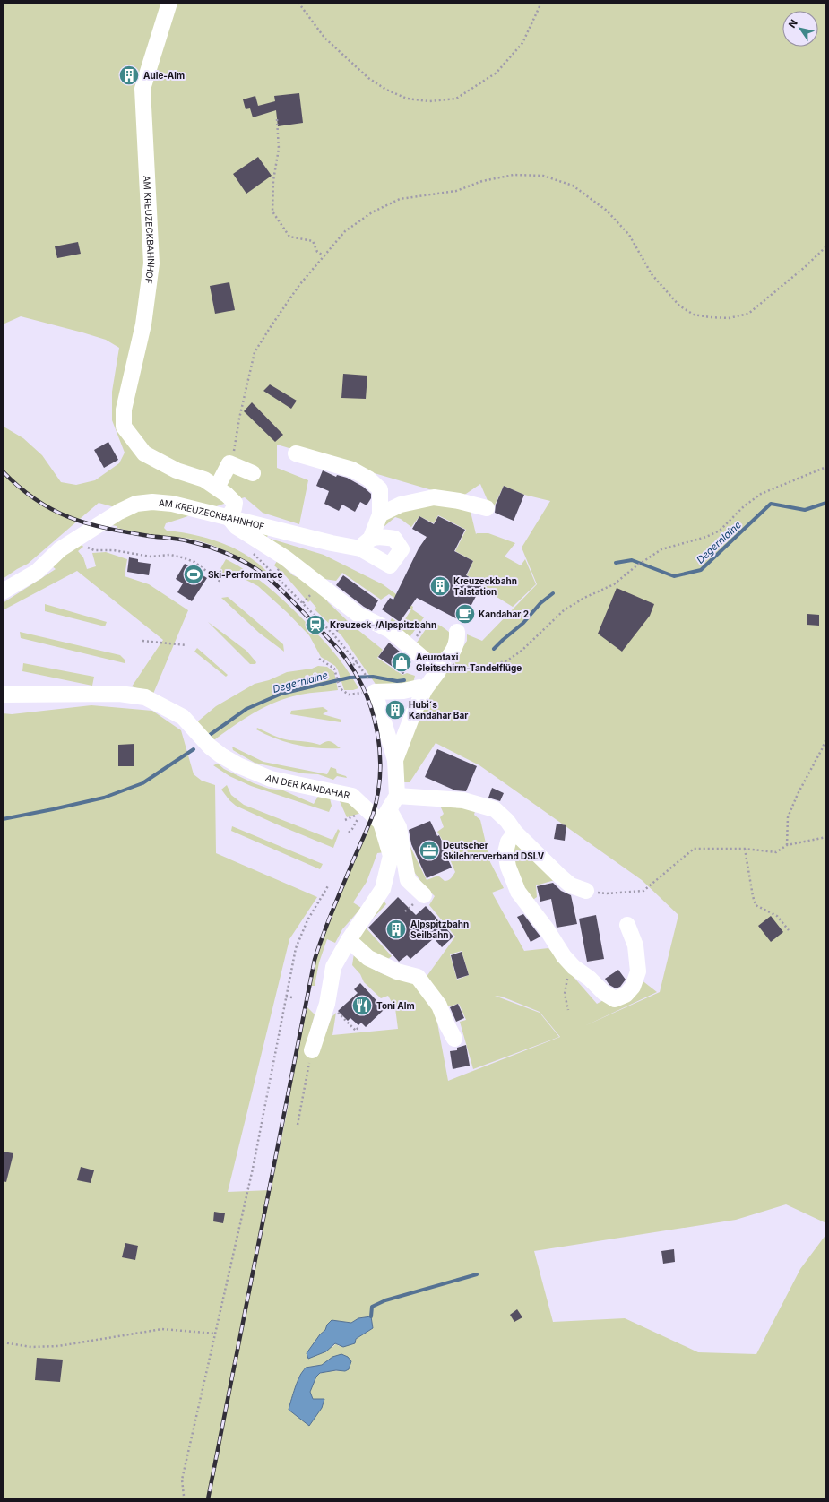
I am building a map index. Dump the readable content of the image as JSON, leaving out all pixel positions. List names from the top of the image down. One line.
{"streets":{"street":["AM KREUZECKBAHNHOF","AN DER KANDAHAR"]},"water":["Degernlaine"],"places":{"building":["Aule-Alm","Kreuzeckbahn Talstation","Hubi´s Kandahar Bar","Alpspitzbahn Seilbahn"],"sports":["Ski-Performance"],"cafe":["Kandahar 2"],"station":["Kreuzeck-/Alpspitzbahn"],"shop":["Aeurotaxi Gleitschirm-Tandelflüge"],"office":["Deutscher Skilehrerverband DSLV"],"restaurant":["Toni Alm"]},"north":"top left"}
